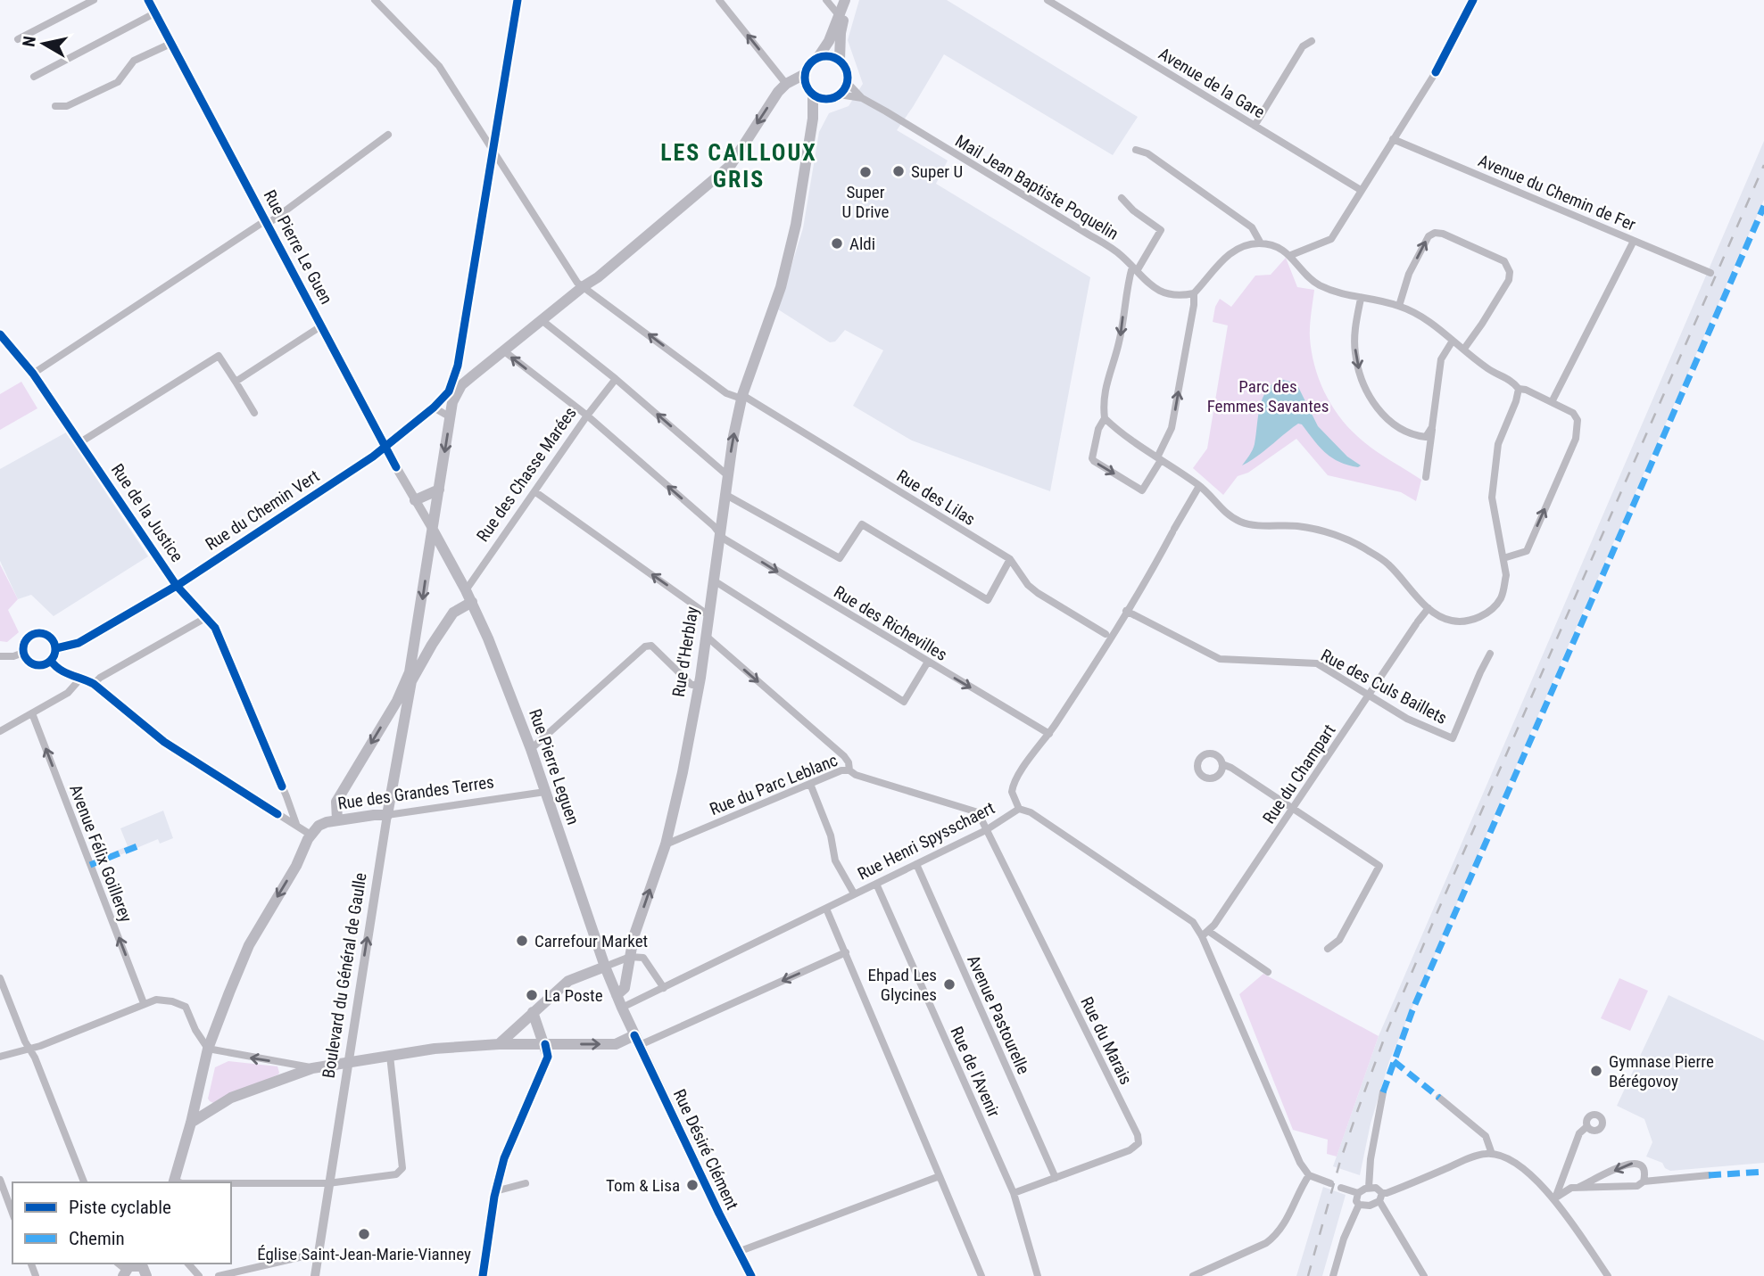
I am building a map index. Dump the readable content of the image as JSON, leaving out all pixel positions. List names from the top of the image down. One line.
{"streets":{"main road":["Rue Pierre Le Guen","Rue d'Herblay","Rue Pierre Leguen","Rue des Grandes Terres","Boulevard du Général de Gaulle","Rue Désiré Clément"],"street":["Avenue de la Gare","Mail Jean Baptiste Poquelin","Avenue du Chemin de Fer","Rue des Chasse Marées","Rue des Lilas","Rue du Chemin Vert","Rue de la Justice","Rue des Richevilles","Rue des Culs Baillets","Rue du Champart","Rue du Parc Leblanc","Rue Henri Spysschaert","Avenue Félix Goillerey","Avenue Pastourelle","Rue du Marais","Rue de l'Avenir"]},"crossings":[["Mail Jean Baptiste Poquelin","Rue d'Herblay"],["Rue Pierre Le Guen","Rue des Chasse Marées"],["Rue Pierre Le Guen","Rue du Chemin Vert"],["Rue Pierre Le Guen","Rue Pierre Leguen"],["Rue Pierre Le Guen","Boulevard du Général de Gaulle"],["Rue des Chasse Marées","Rue des Richevilles"],["Rue des Chasse Marées","Rue Pierre Leguen"],["Rue des Lilas","Rue du Chemin Vert"],["Rue des Lilas","Rue d'Herblay"],["Rue du Chemin Vert","Rue de la Justice"],["Rue des Richevilles","Rue d'Herblay"],["Rue des Richevilles","Rue Henri Spysschaert"],["Rue des Richevilles","Boulevard du Général de Gaulle"],["Rue d'Herblay","Rue Pierre Leguen"],["Rue d'Herblay","Rue du Parc Leblanc"],["Rue des Culs Baillets","Rue du Champart"],["Rue des Culs Baillets","Rue Henri Spysschaert"],["Rue Pierre Leguen","Rue des Grandes Terres"],["Rue Pierre Leguen","Rue Henri Spysschaert"],["Rue Pierre Leguen","Rue Désiré Clément"],["Rue des Grandes Terres","Boulevard du Général de Gaulle"],["Rue Henri Spysschaert","Avenue Pastourelle"],["Rue Henri Spysschaert","Rue du Marais"],["Rue Henri Spysschaert","Rue de l'Avenir"],["Rue Henri Spysschaert","Rue Désiré Clément"],["Avenue Pastourelle","Rue du Marais"],["Rue du Marais","Rue de l'Avenir"]],"one_way":["Rue du Parc Leblanc","Avenue Félix Goillerey"],"districts":["LES CAILLOUX GRIS"],"parks":["Parc des Femmes Savantes"],"places":["Super U","Super U Drive","Aldi","Carrefour Market","Ehpad Les Glycines","La Poste","Gymnase Pierre Bérégovoy","Tom & Lisa","Église Saint-Jean-Marie-Vianney"],"legend":["Piste cyclable","Chemin"],"north":"left"}
